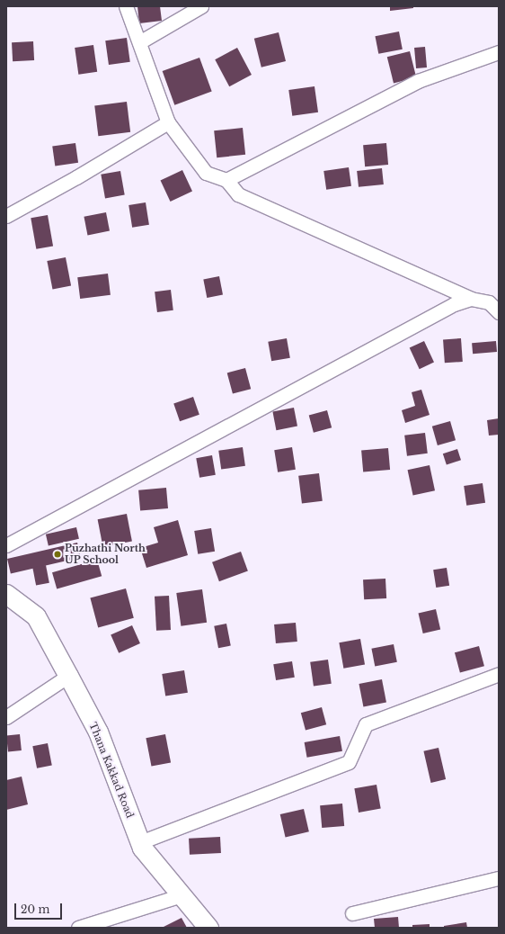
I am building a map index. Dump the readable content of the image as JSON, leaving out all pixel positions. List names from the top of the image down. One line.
{"streets":{"main road":["Thana Kakkad Road"]},"places":["Puzhathi North UP School"],"scale_bar":"20 m"}
